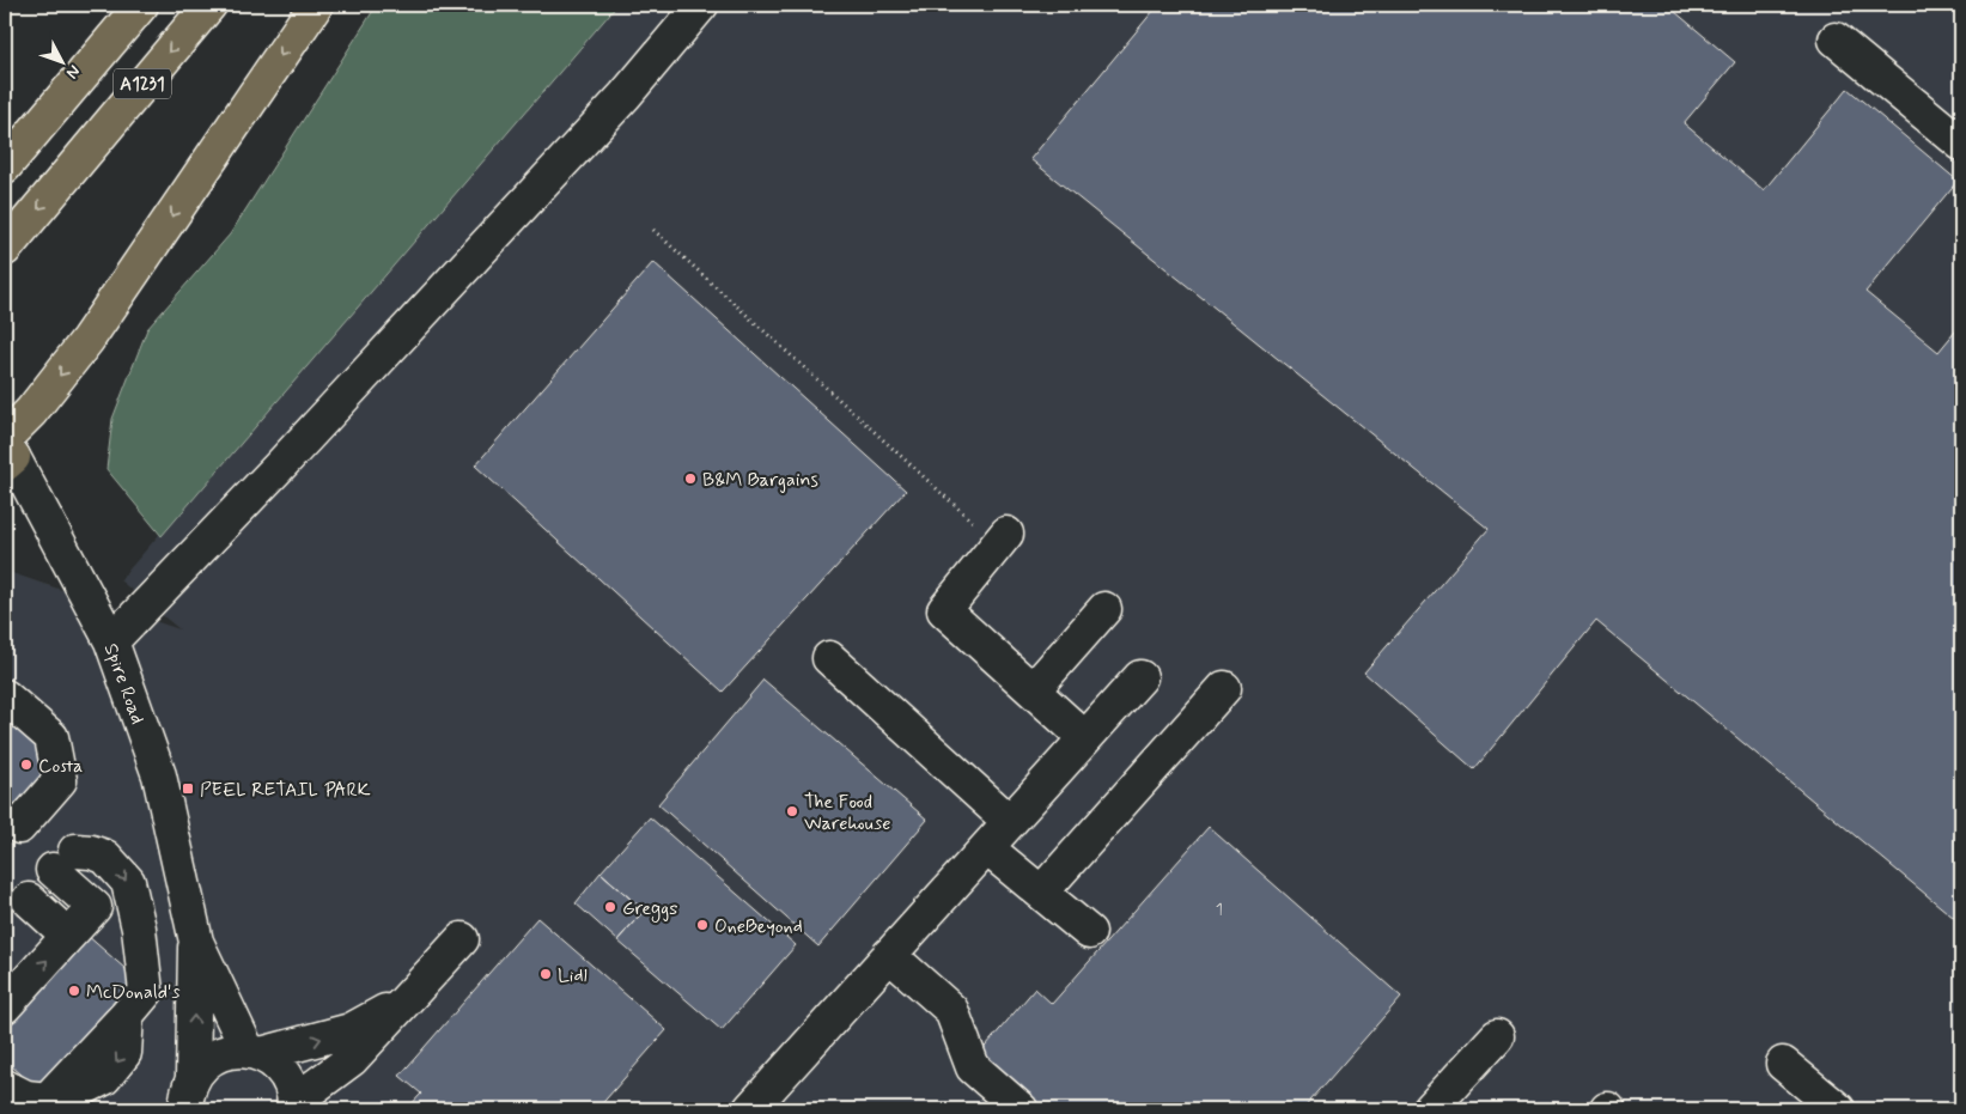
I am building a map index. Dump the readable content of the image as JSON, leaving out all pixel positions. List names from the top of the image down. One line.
{"streets":{"highway":["A1231"],"street":["Spire Road"]},"places":{"other":["B&M Bargains","Costa","The Food Warehouse","Greggs","OneBeyond","Lidl","McDonald's"],"transit":["PEEL RETAIL PARK"]},"house_numbers":["1"],"north":"bottom right"}
